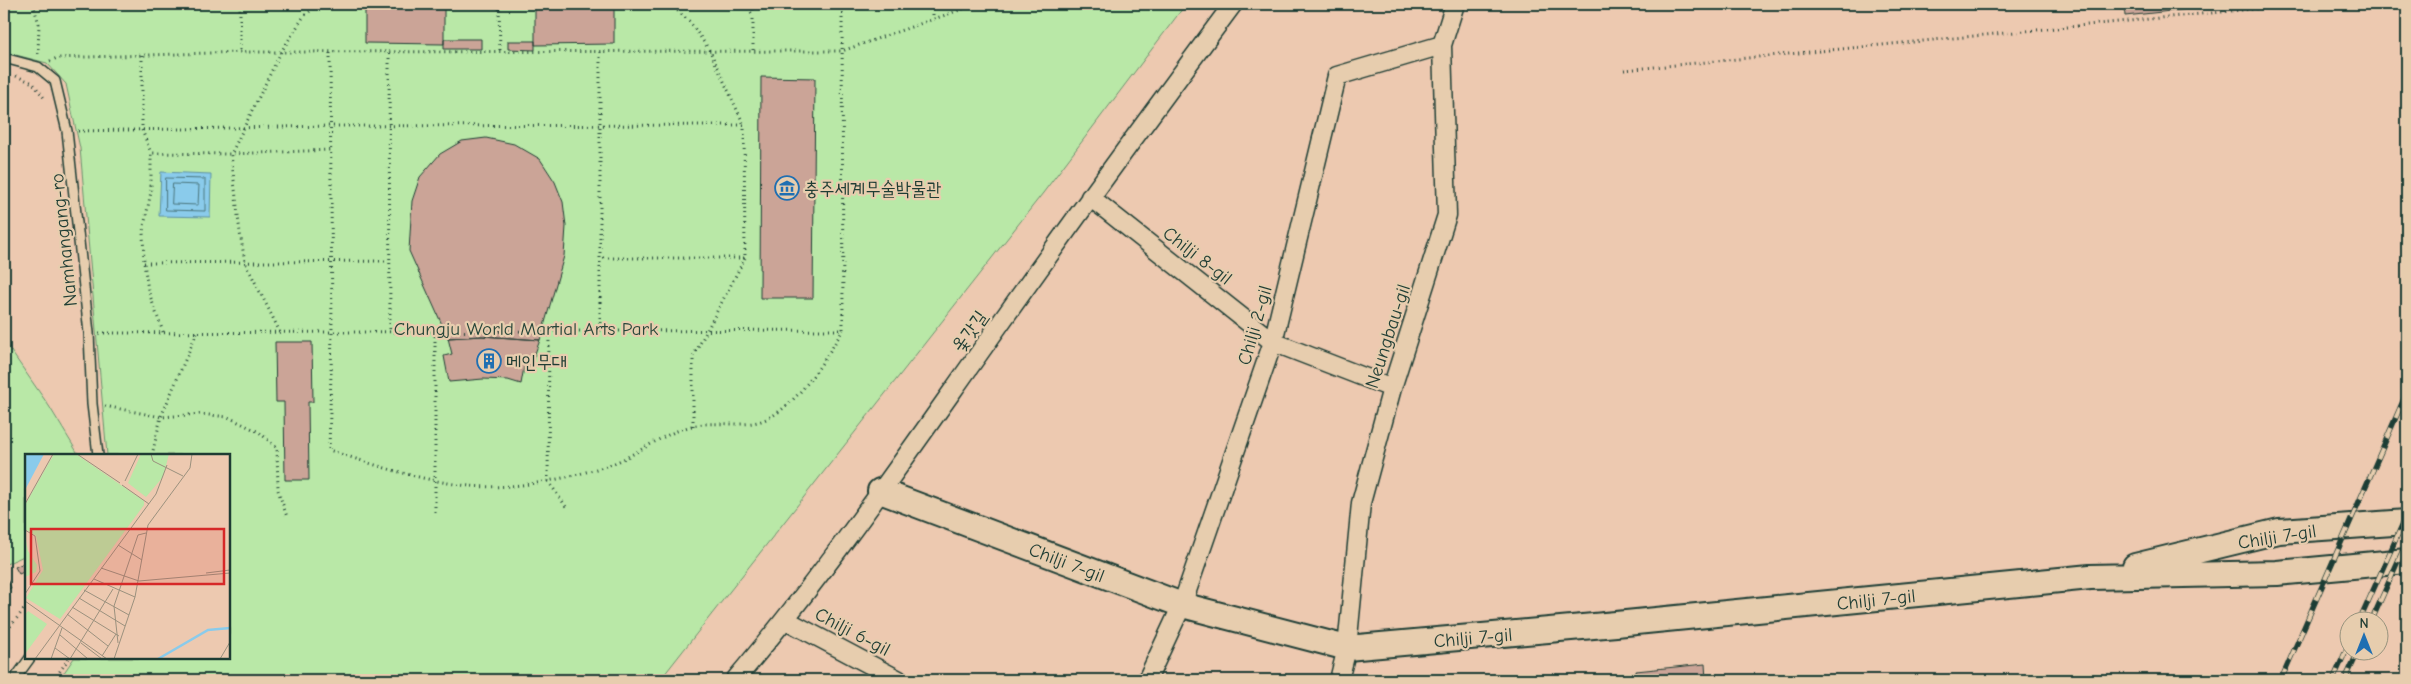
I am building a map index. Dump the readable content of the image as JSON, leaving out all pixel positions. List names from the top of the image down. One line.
{"streets":{"street":["Chilji 8-gil","Chilji 2-gil","옻갓길","Neungbau-gil","Chilji 7-gil","Chilji 6-gil"],"lane":["Namhangang-ro"]},"crossings":[["Chilji 8-gil","Chilji 2-gil"],["Chilji 8-gil","옻갓길"],["Chilji 8-gil","Neungbau-gil"],["Chilji 2-gil","Neungbau-gil"],["Chilji 2-gil","Chilji 7-gil"],["옻갓길","Chilji 7-gil"],["옻갓길","Chilji 6-gil"],["Neungbau-gil","Chilji 7-gil"]],"parks":["Chungju World Martial Arts Park"],"places":{"museum":["충주세계무술박물관"],"building":["메인무대"]},"north":"top"}
